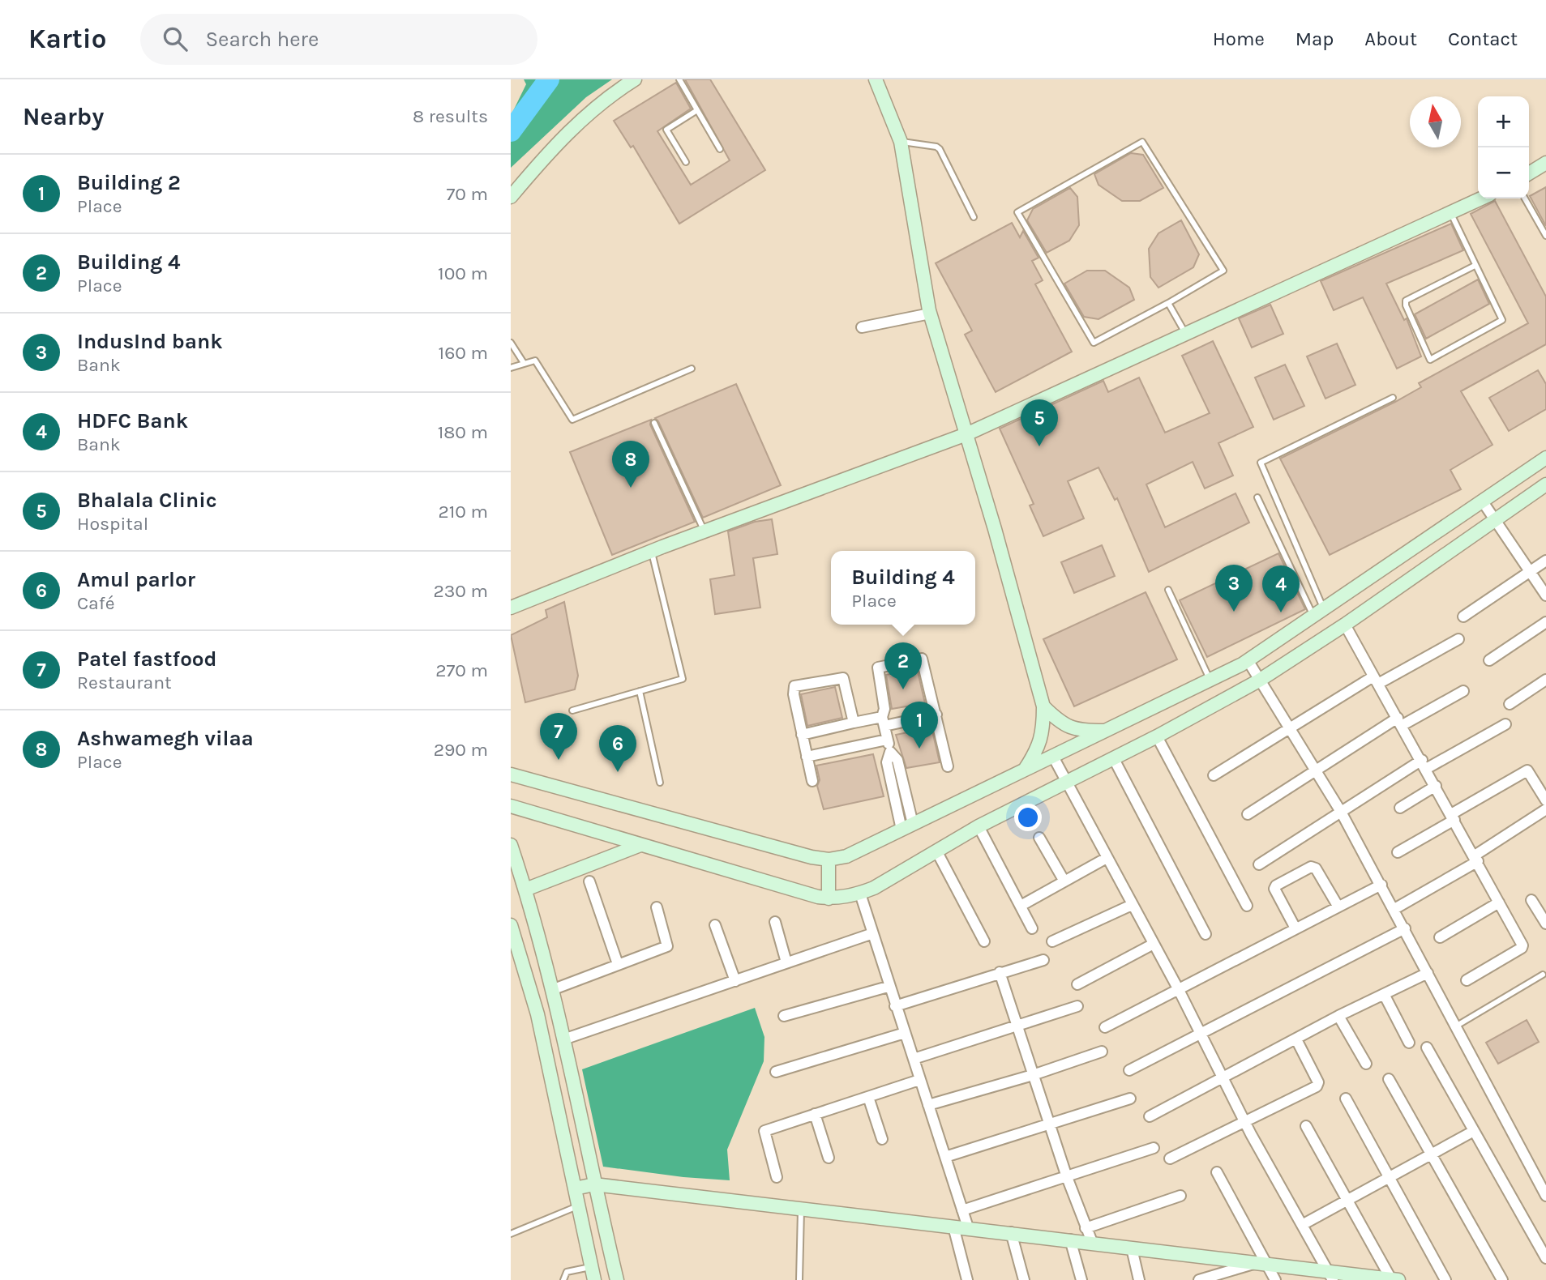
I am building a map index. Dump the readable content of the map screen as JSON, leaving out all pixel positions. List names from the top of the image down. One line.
{"north":"top","page":{"header":"Kartio","search":"Search here","nav":["Home","Map","About","Contact"],"heading":["Nearby","8 results"],"map_buttons":["+","−"],"list":[{"mark":"1","name":"Building 2","note":"Place","value":"70 m"},{"mark":"2","name":"Building 4","note":"Place","value":"100 m"},{"mark":"3","name":"IndusInd bank","note":"Bank","value":"160 m"},{"mark":"4","name":"HDFC Bank","note":"Bank","value":"180 m"},{"mark":"5","name":"Bhalala Clinic","note":"Hospital","value":"210 m"},{"mark":"6","name":"Amul parlor","note":"Café","value":"230 m"},{"mark":"7","name":"Patel fastfood","note":"Restaurant","value":"270 m"},{"mark":"8","name":"Ashwamegh vilaa","note":"Place","value":"290 m"}],"pins":["5","8","3","4","2","1","7","6"],"popup":["Building 4","Place"]}}
